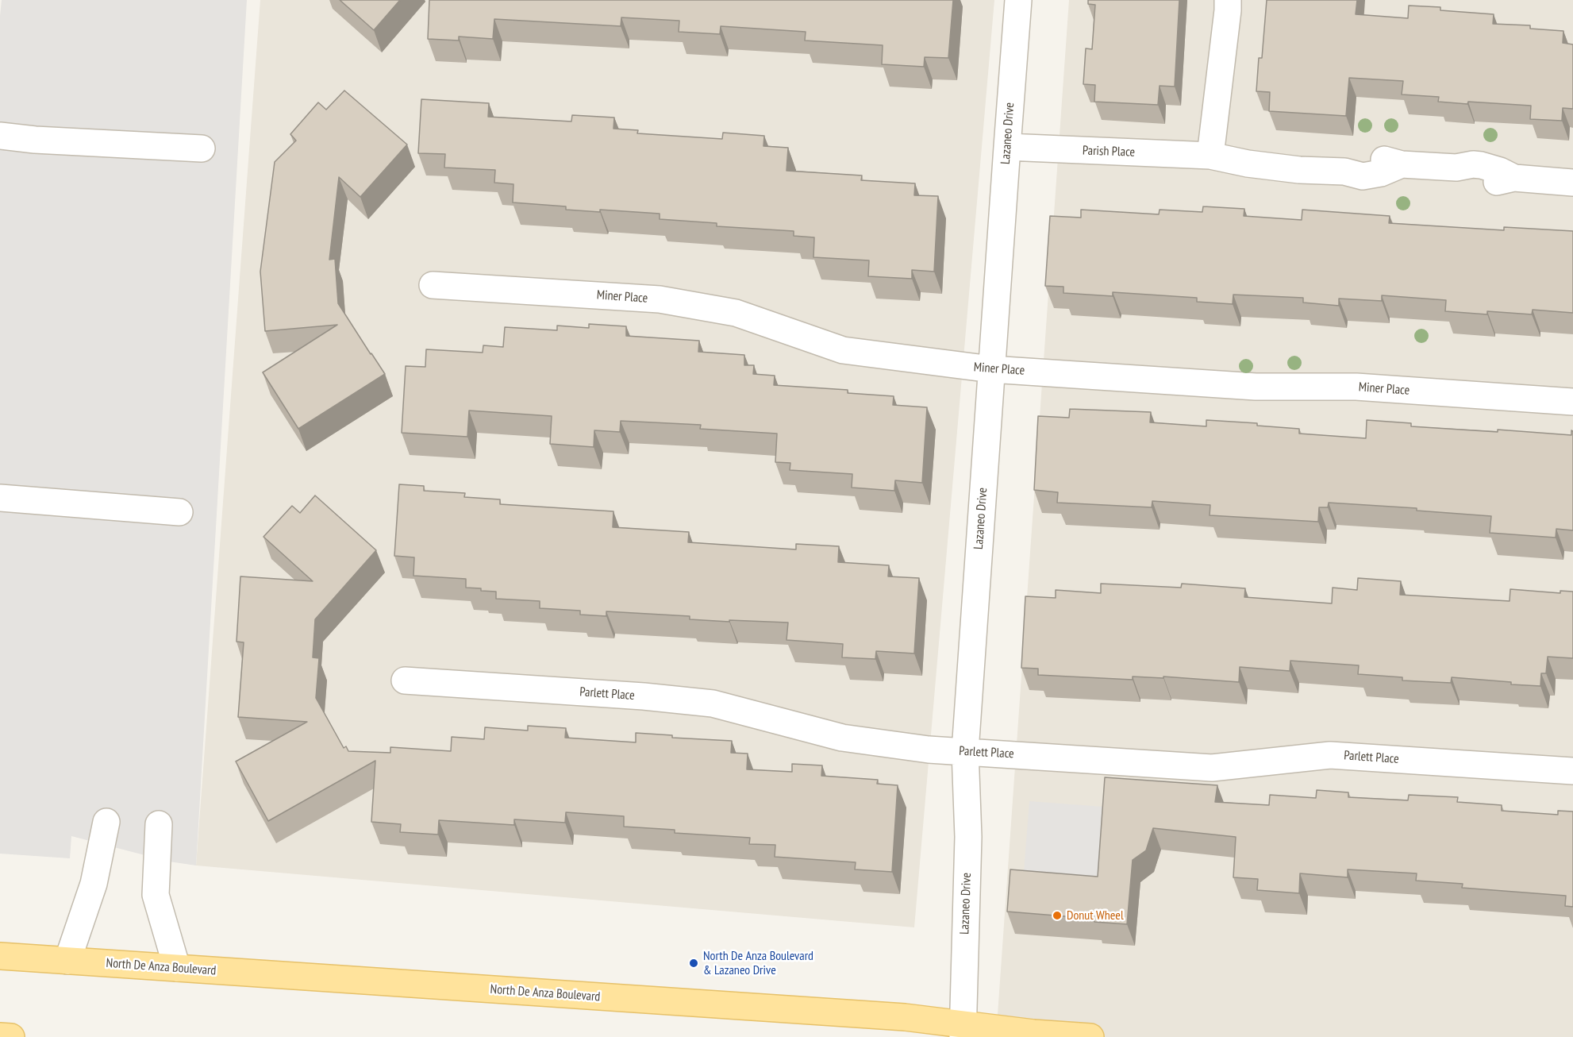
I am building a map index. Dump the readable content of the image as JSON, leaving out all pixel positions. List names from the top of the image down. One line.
{"streets":{"main road":["North De Anza Boulevard"],"street":["Lazaneo Drive","Parish Place","Miner Place","Parlett Place"]},"crossings":[["Lazaneo Drive","Parish Place"],["Lazaneo Drive","Miner Place"],["Lazaneo Drive","Parlett Place"],["Lazaneo Drive","North De Anza Boulevard"]],"places":["Donut Wheel","North De Anza Boulevard & Lazaneo Drive"]}
